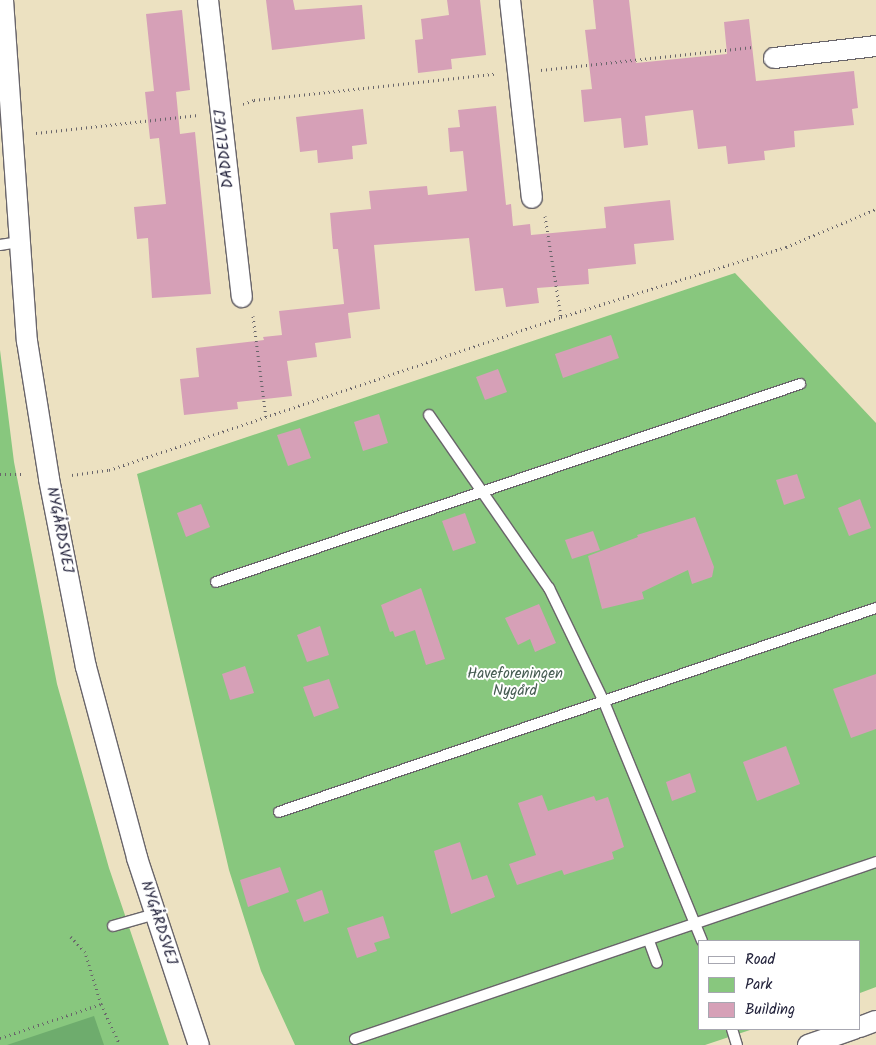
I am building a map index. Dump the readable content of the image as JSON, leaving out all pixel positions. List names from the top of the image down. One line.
{"streets":{"street":["DADDELVEJ","NYGÅRDSVEJ"]},"parks":["Haveforeningen Nygård"],"legend":["Road","Park","Building"]}
